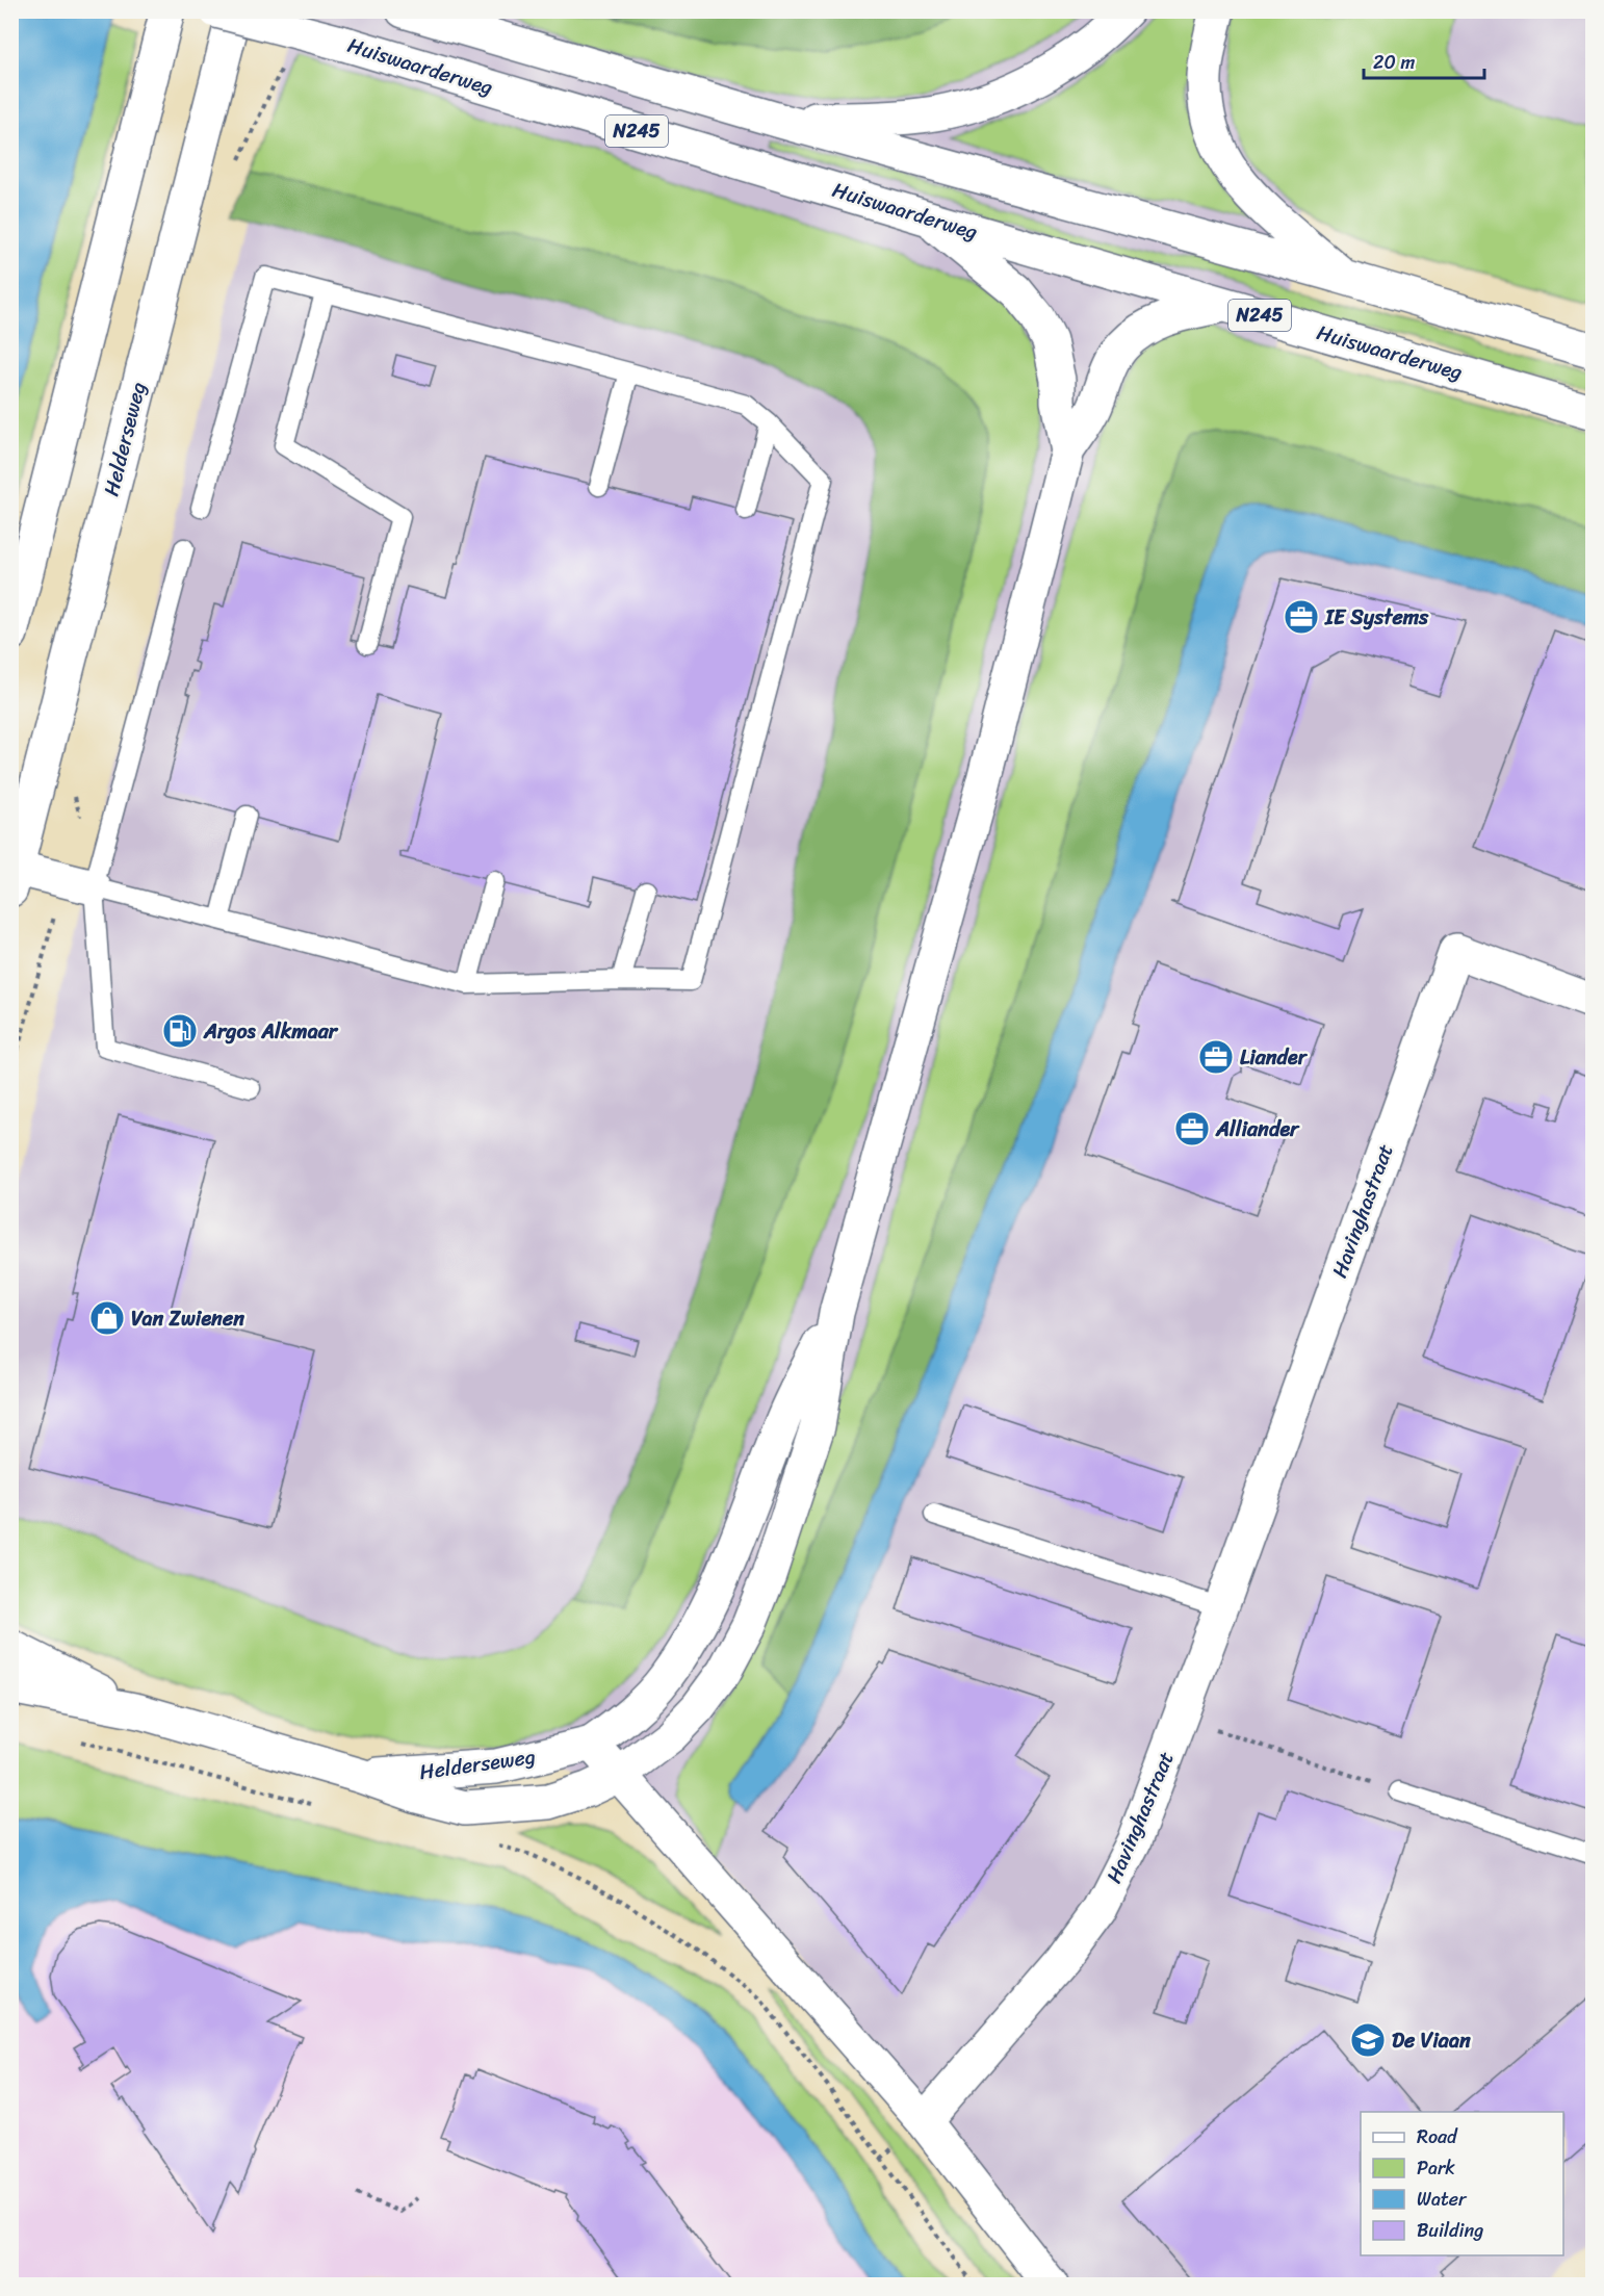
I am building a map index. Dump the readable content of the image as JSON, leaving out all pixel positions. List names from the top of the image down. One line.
{"streets":{"main road":["Huiswaarderweg","N245","Helderseweg","Havinghastraat"]},"places":{"office":["IE Systems","Liander","Alliander"],"fuel station":["Argos Alkmaar"],"shop":["Van Zwienen"],"school or university":["De Viaan"]},"legend":["Road","Park","Water","Building"],"scale_bar":"20 m"}
